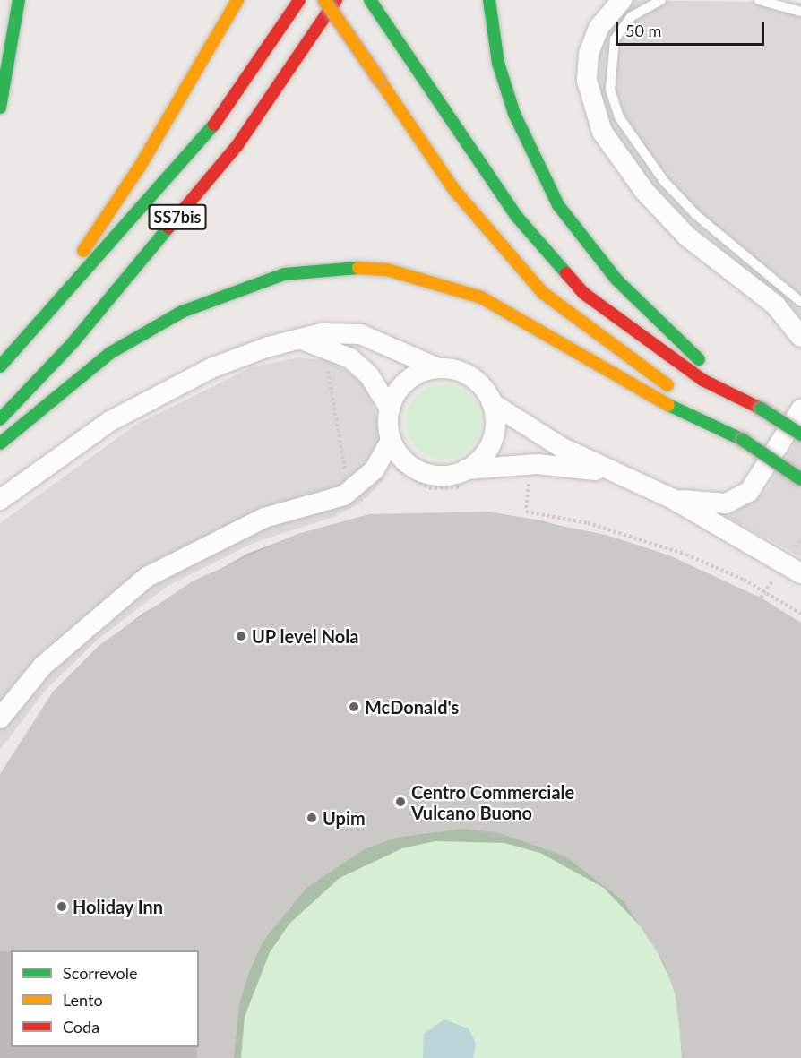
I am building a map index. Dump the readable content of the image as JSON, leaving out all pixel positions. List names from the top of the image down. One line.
{"streets":{"highway":["SS7bis"]},"places":["UP level Nola","McDonald's","Centro Commerciale Vulcano Buono","Upim","Holiday Inn"],"legend":["Scorrevole","Lento","Coda"],"scale_bar":"50 m"}
